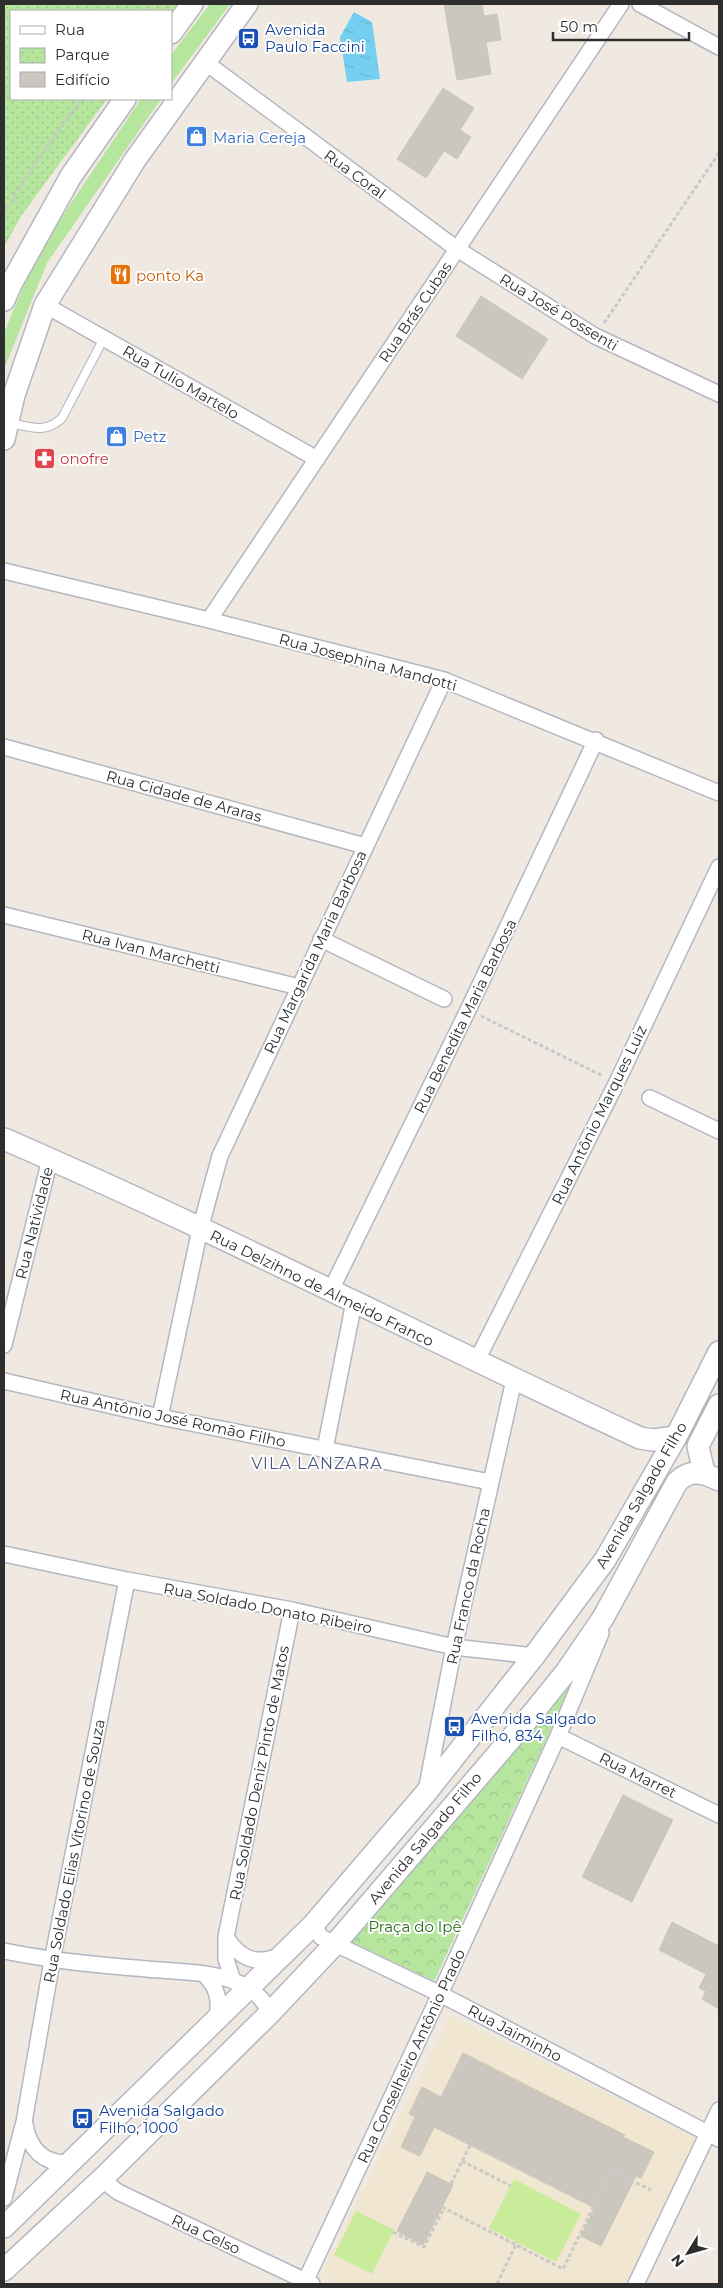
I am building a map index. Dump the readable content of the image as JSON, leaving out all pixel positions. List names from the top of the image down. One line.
{"streets":{"main road":["Rua Delzihno de Almeido Franco","Avenida Salgado Filho"],"street":["Rua Coral","Rua Brás Cubas","Rua José Possenti","Rua Tulio Martelo","Rua Josephina Mandotti","Rua Cidade de Araras","Rua Ivan Marchetti","Rua Margarida Maria Barbosa","Rua Benedita Maria Barbosa","Rua Antônio Marques Luiz","Rua Natividade","Rua Antônio José Romão Filho","Rua Franco da Rocha","Rua Soldado Donato Ribeiro","Rua Soldado Deniz Pinto de Matos","Rua Marret","Rua Soldado Elias Vitorino de Souza","Rua Jaiminho","Rua Conselheiro Antônio Prado","Rua Celso"]},"crossings":[["Rua Coral","Rua Brás Cubas"],["Rua Coral","Rua José Possenti"],["Rua Brás Cubas","Rua José Possenti"],["Rua Brás Cubas","Rua Tulio Martelo"],["Rua Brás Cubas","Rua Josephina Mandotti"],["Rua Josephina Mandotti","Rua Margarida Maria Barbosa"],["Rua Josephina Mandotti","Rua Benedita Maria Barbosa"],["Rua Cidade de Araras","Rua Margarida Maria Barbosa"],["Rua Ivan Marchetti","Rua Margarida Maria Barbosa"],["Rua Margarida Maria Barbosa","Rua Delzihno de Almeido Franco"],["Rua Margarida Maria Barbosa","Rua Antônio José Romão Filho"],["Rua Benedita Maria Barbosa","Rua Delzihno de Almeido Franco"],["Rua Antônio Marques Luiz","Rua Delzihno de Almeido Franco"],["Rua Natividade","Rua Delzihno de Almeido Franco"],["Rua Delzihno de Almeido Franco","Avenida Salgado Filho"],["Rua Delzihno de Almeido Franco","Rua Franco da Rocha"],["Rua Antônio José Romão Filho","Rua Franco da Rocha"],["Avenida Salgado Filho","Rua Franco da Rocha"],["Avenida Salgado Filho","Rua Soldado Donato Ribeiro"],["Avenida Salgado Filho","Rua Soldado Deniz Pinto de Matos"],["Avenida Salgado Filho","Rua Jaiminho"],["Avenida Salgado Filho","Rua Conselheiro Antônio Prado"],["Avenida Salgado Filho","Rua Celso"],["Rua Franco da Rocha","Rua Soldado Donato Ribeiro"],["Rua Soldado Donato Ribeiro","Rua Soldado Deniz Pinto de Matos"],["Rua Soldado Donato Ribeiro","Rua Soldado Elias Vitorino de Souza"],["Rua Marret","Rua Conselheiro Antônio Prado"],["Rua Jaiminho","Rua Conselheiro Antônio Prado"],["Rua Conselheiro Antônio Prado","Rua Celso"]],"districts":["VILA LANZARA"],"parks":["Praça do Ipê"],"places":{"bus stop":["Avenida Paulo Faccini","Avenida Salgado Filho, 834","Avenida Salgado Filho, 1000"],"shop":["Maria Cereja","Petz"],"restaurant":["ponto Ka"],"pharmacy":["onofre"]},"legend":["Rua","Parque","Edifício"],"scale_bar":"50 m","north":"bottom left"}
